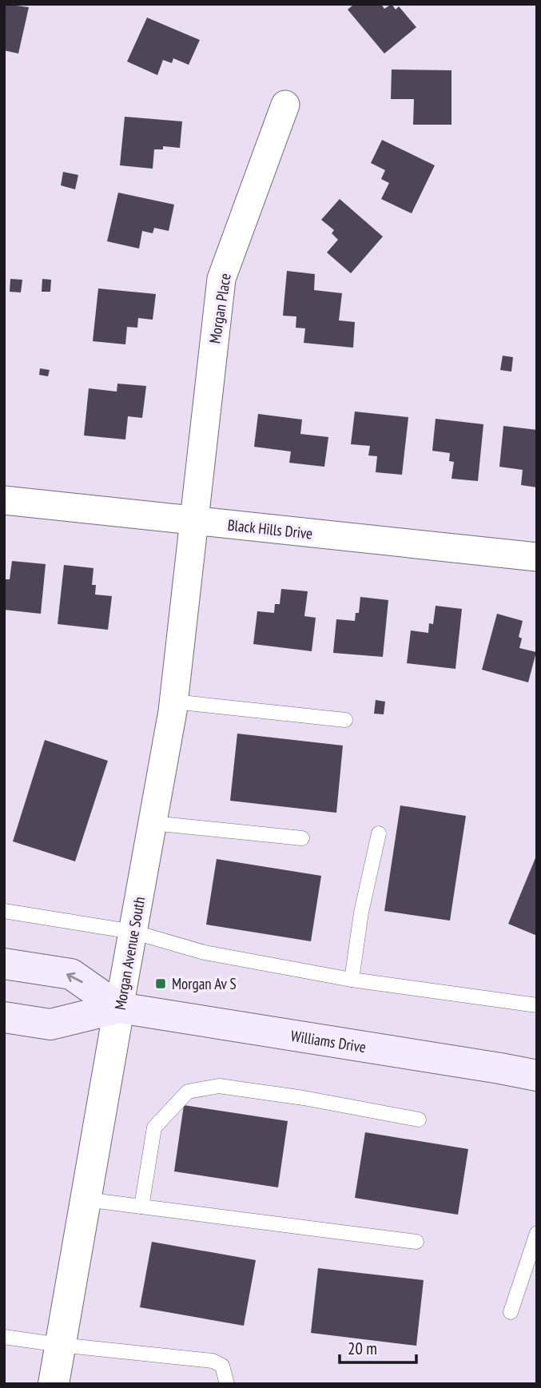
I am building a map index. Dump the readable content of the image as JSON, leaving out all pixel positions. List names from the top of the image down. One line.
{"streets":{"main road":["Williams Drive"],"street":["Morgan Place","Black Hills Drive","Morgan Avenue South"]},"crossings":[["Morgan Place","Black Hills Drive"],["Morgan Place","Morgan Avenue South"],["Black Hills Drive","Morgan Avenue South"],["Morgan Avenue South","Williams Drive"]],"places":{"transit":["Morgan Av S"]},"scale_bar":"20 m"}
